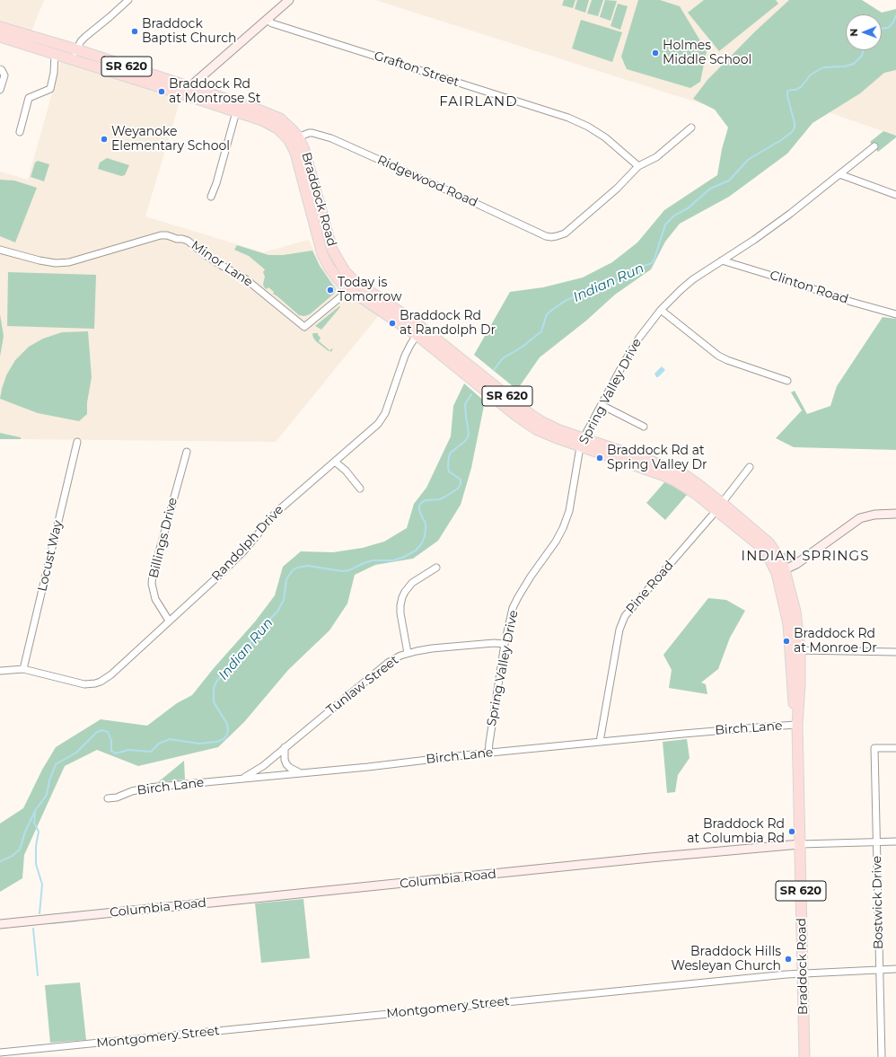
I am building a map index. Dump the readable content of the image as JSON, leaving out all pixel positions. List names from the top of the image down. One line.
{"streets":{"main road":["SR 620","Braddock Road"],"street":["Grafton Street","Ridgewood Road","Minor Lane","Clinton Road","Spring Valley Drive","Billings Drive","Randolph Drive","Locust Way","Pine Road","Tunlaw Street","Birch Lane","Columbia Road","Bostwick Drive","Montgomery Street"]},"crossings":[["Grafton Street","Ridgewood Road"],["Ridgewood Road","Braddock Road"],["Braddock Road","Minor Lane"],["Braddock Road","Spring Valley Drive"],["Braddock Road","Randolph Drive"],["Braddock Road","Pine Road"],["Braddock Road","Birch Lane"],["Braddock Road","Columbia Road"],["Braddock Road","Montgomery Street"],["Clinton Road","Spring Valley Drive"],["Spring Valley Drive","Tunlaw Street"],["Spring Valley Drive","Birch Lane"],["Billings Drive","Randolph Drive"],["Randolph Drive","Locust Way"],["Pine Road","Birch Lane"],["Tunlaw Street","Birch Lane"],["Columbia Road","Bostwick Drive"],["Bostwick Drive","Montgomery Street"]],"districts":["FAIRLAND","INDIAN SPRINGS"],"water":["Indian Run"],"places":["Braddock Baptist Church","Holmes Middle School","Braddock Rd at Montrose St","Weyanoke Elementary School","Today is Tomorrow","Braddock Rd at Randolph Dr","Braddock Rd at Spring Valley Dr","Braddock Rd at Monroe Dr","Braddock Rd at Columbia Rd","Braddock Hills Wesleyan Church"],"north":"left"}
